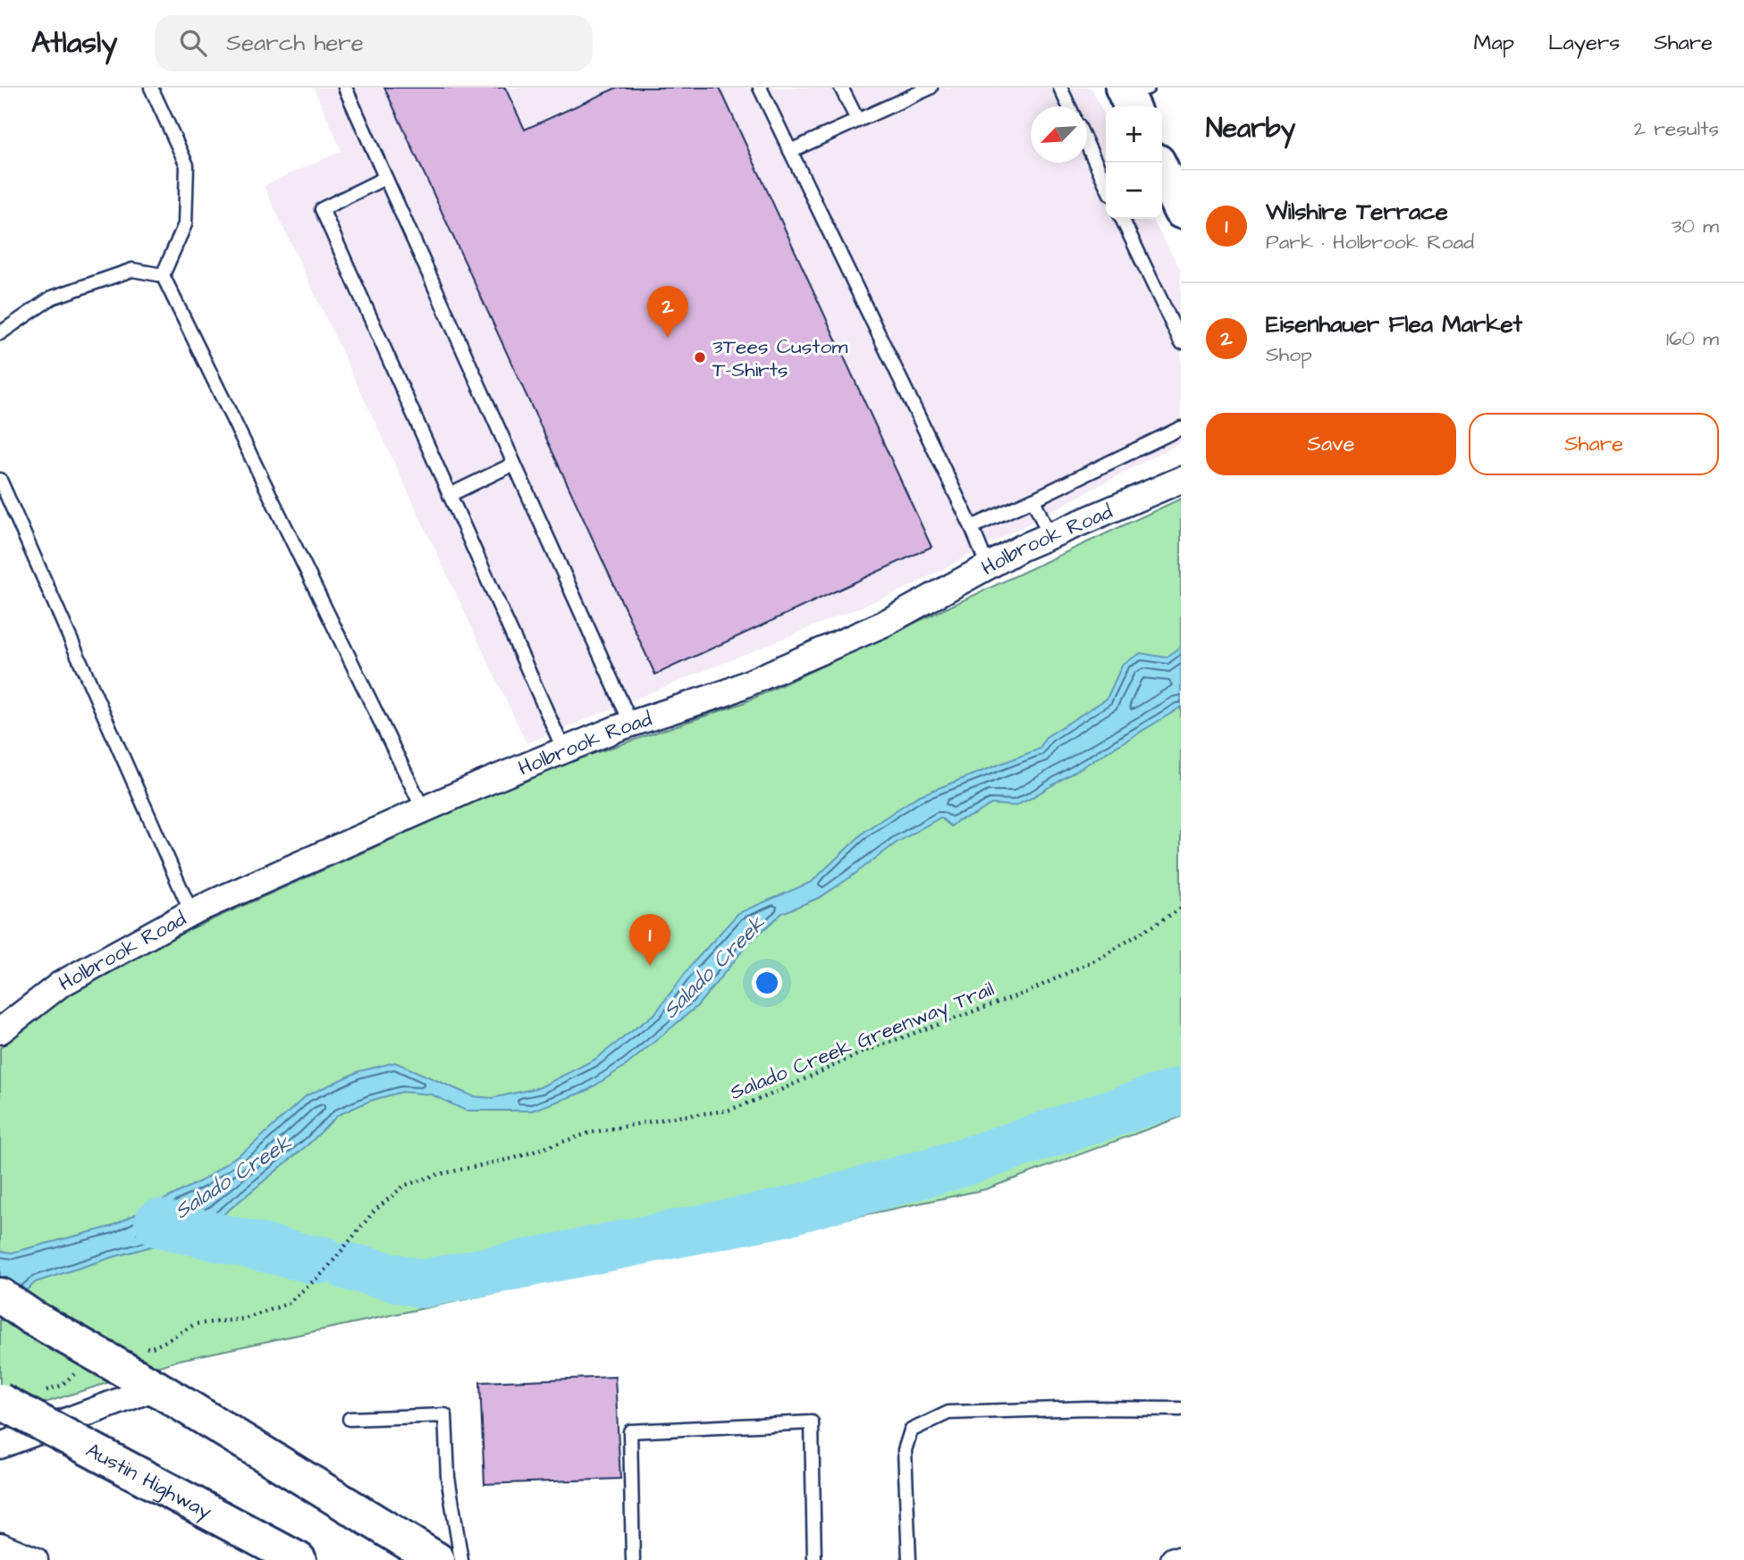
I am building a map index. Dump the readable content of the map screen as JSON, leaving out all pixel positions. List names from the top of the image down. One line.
{"streets":{"main road":["Austin Highway"],"street":["Holbrook Road"],"path":["Salado Creek Greenway Trail"]},"water":["Salado Creek"],"places":["3Tees Custom T-Shirts"],"north":"bottom left","page":{"header":"Atlasly","search":"Search here","nav":["Map","Layers","Share"],"heading":["Nearby","2 results"],"map_buttons":["+","−"],"list":[{"mark":"1","name":"Wilshire Terrace","note":"Park · Holbrook Road","value":"30 m"},{"mark":"2","name":"Eisenhauer Flea Market","note":"Shop","value":"160 m"}],"pins":["2","1"],"buttons":["Save","Share"]}}
